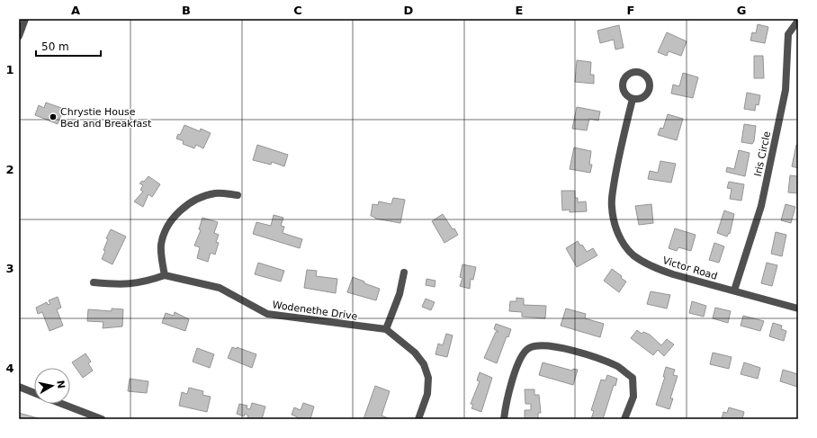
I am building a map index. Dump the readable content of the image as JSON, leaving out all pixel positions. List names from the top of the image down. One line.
{"streets":{"street":["Iris Circle","Victor Road","Wodenethe Drive"]},"crossings":[["Iris Circle","Victor Road"]],"places":["Chrystie House Bed and Breakfast"],"scale_bar":"50 m","north":"right","grid":{"columns":["A","B","C","D","E","F","G"],"rows":["1","2","3","4"]}}
